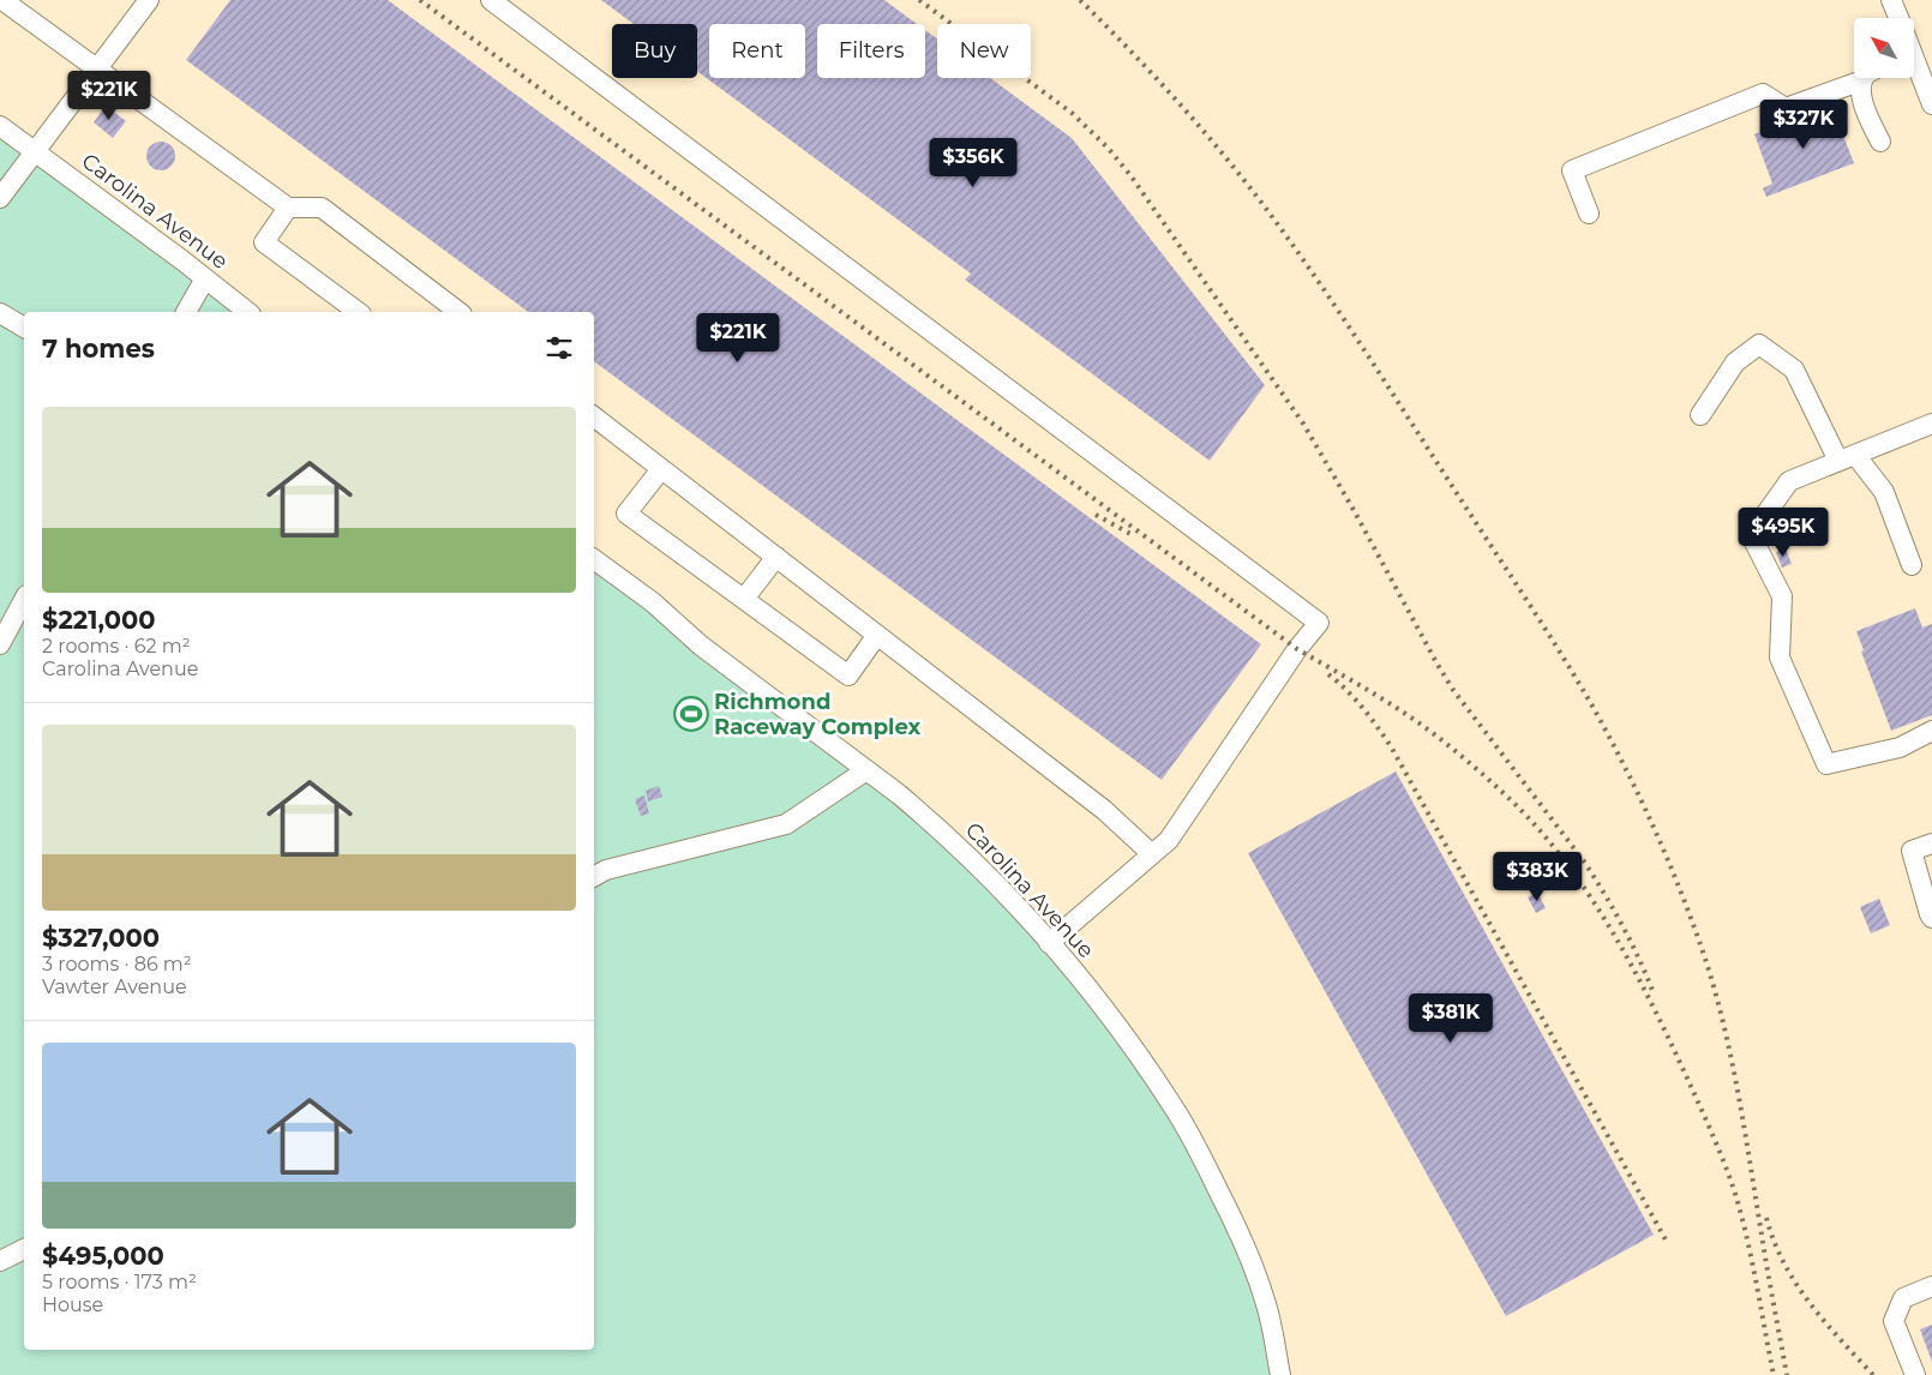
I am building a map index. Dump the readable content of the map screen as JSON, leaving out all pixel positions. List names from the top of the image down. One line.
{"streets":{"street":["Carolina Avenue"]},"places":{"sports":["Richmond Raceway Complex"]},"north":"top left","page":{"chip":["Buy","Rent","Filters","New"],"price":["$221K","$327K","$356K","$221K","$495K","$383K","$381K"],"heading":"7 homes","list":[{"name":"$221,000","note":"2 rooms · 62 m² · Carolina Avenue"},{"name":"$327,000","note":"3 rooms · 86 m² · Vawter Avenue"},{"name":"$495,000","note":"5 rooms · 173 m² · House"}]}}
